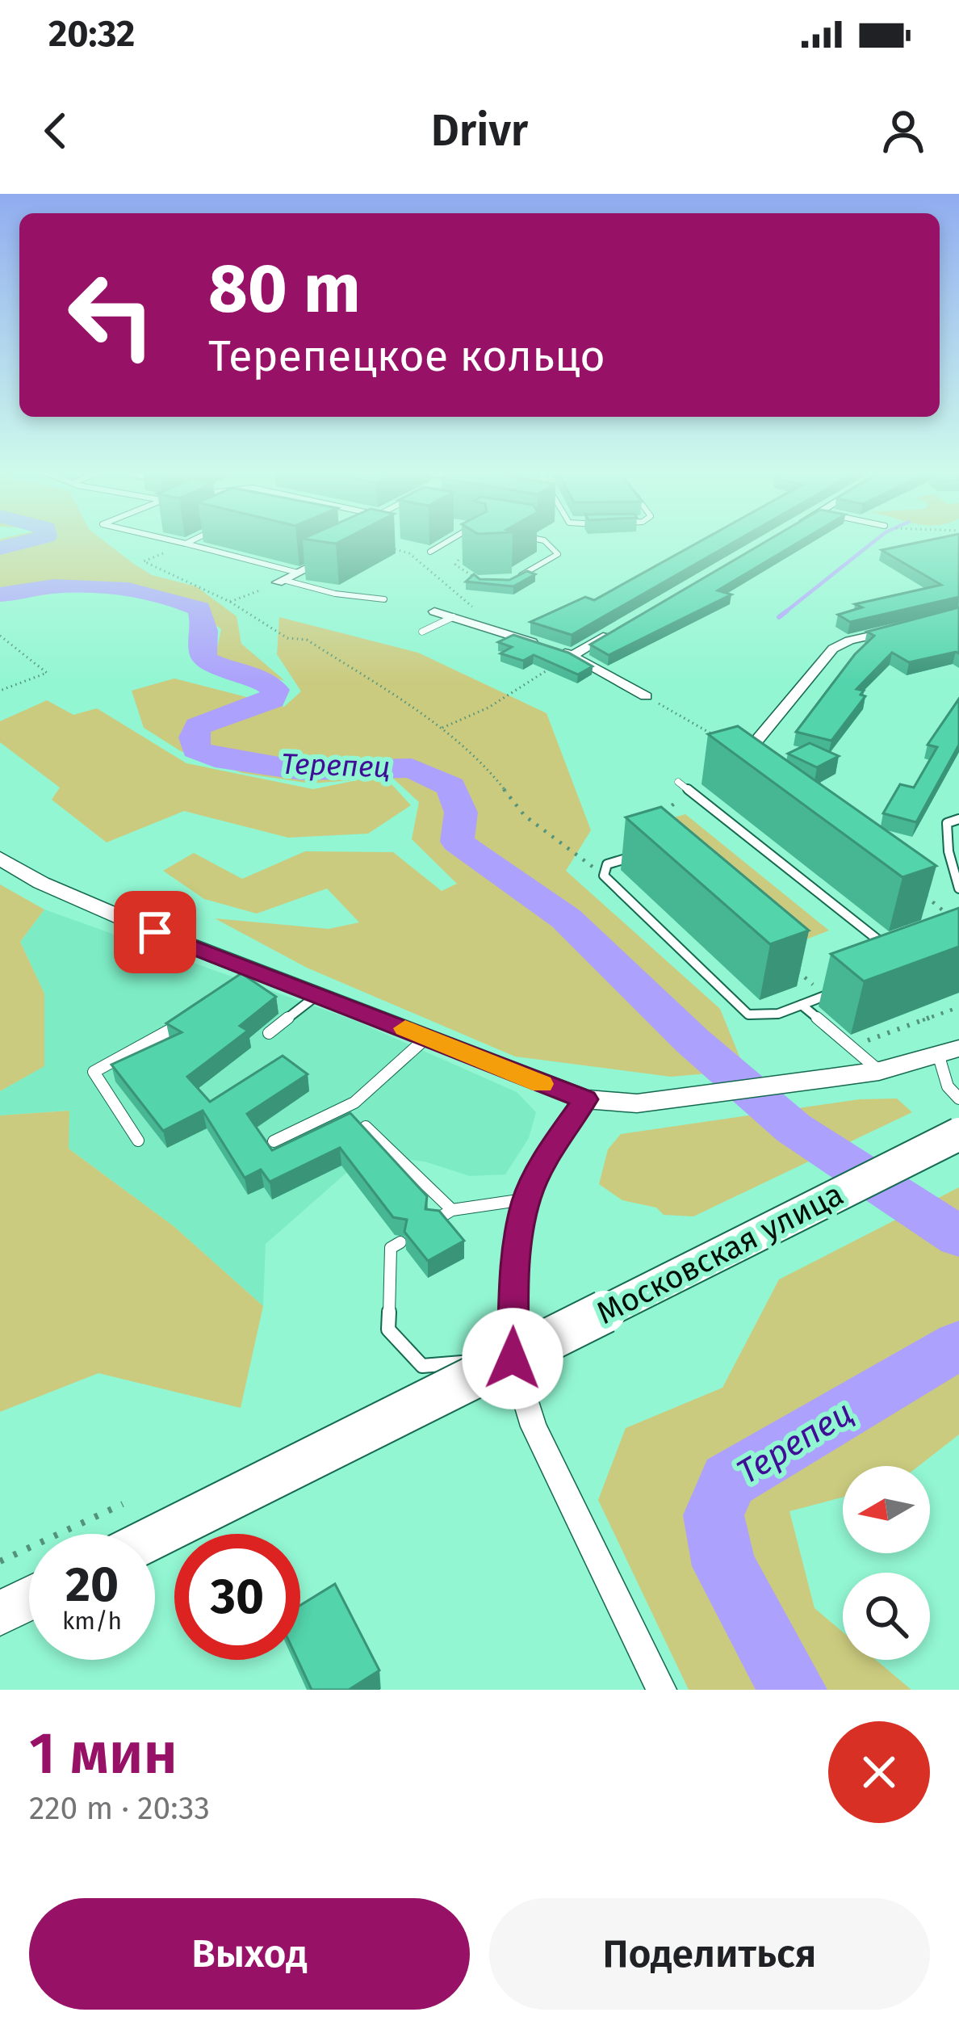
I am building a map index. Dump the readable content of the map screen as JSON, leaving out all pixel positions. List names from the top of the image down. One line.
{"streets":{"main road":["Московская улица"]},"water":["Терепец"],"north":"left","page":{"status":"20:32","header":"Drivr","turn":["80 m","Терепецкое кольцо"],"speed":"20 km/h","limit":"30","heading":["1 мин","220 m · 20:33"],"buttons":["Выход","Поделиться"]}}
